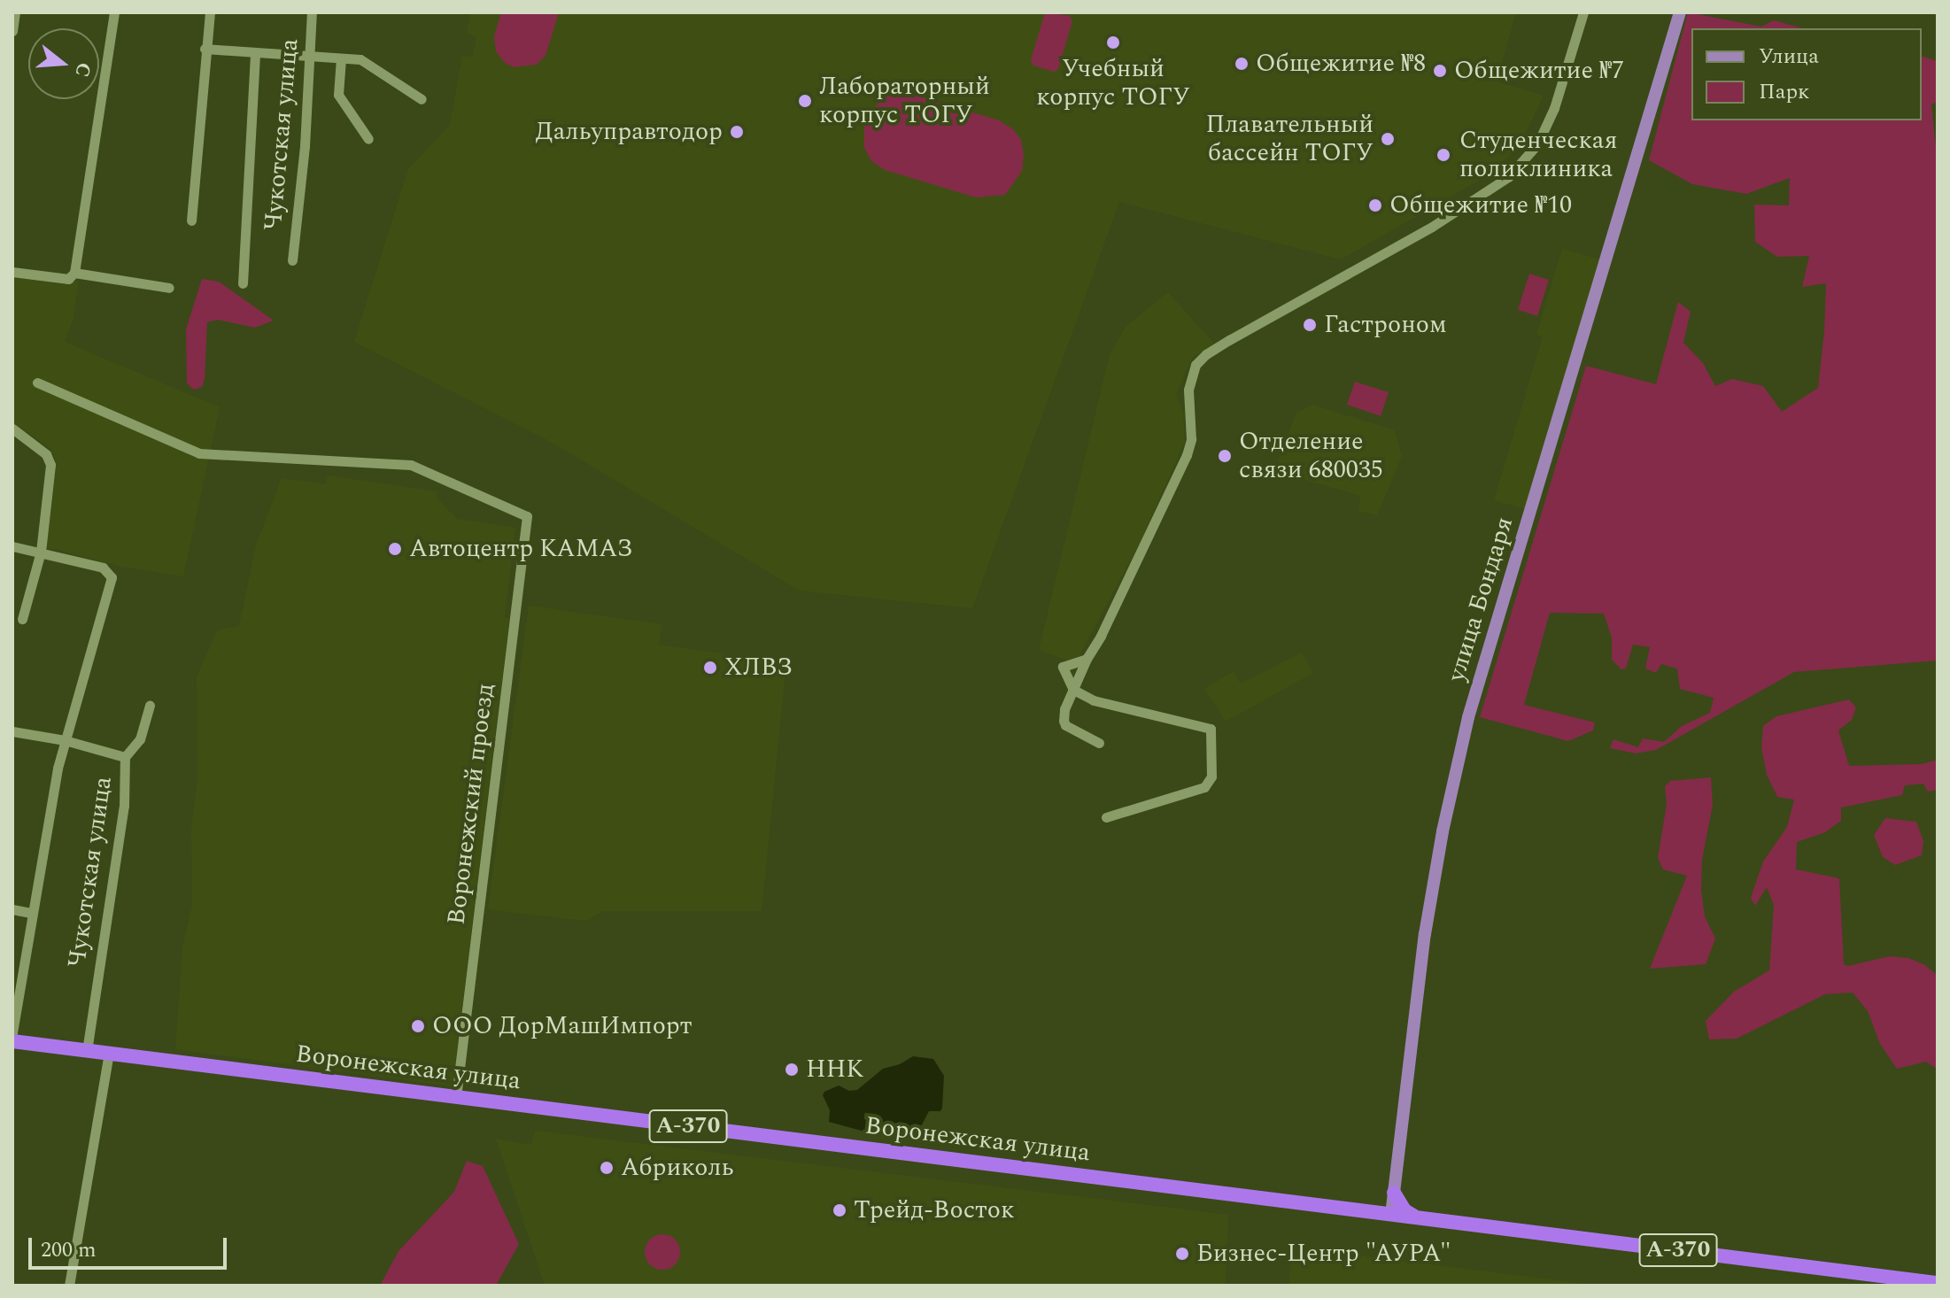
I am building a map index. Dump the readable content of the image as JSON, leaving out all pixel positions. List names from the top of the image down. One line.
{"streets":{"highway":["Воронежская улица","А-370"],"main road":["улица Бондаря"],"street":["Чукотская улица","Воронежский проезд"]},"crossings":[["Чукотская улица","Воронежская улица"],["улица Бондаря","Воронежская улица"],["Воронежский проезд","Воронежская улица"]],"places":["Учебный корпус ТОГУ","Общежитие №8","Общежитие №7","Лабораторный корпус ТОГУ","Дальуправтодор","Плавательный бассейн ТОГУ","Студенческая поликлиника","Общежитие №10","Гастроном","Отделение связи 680035","Автоцентр КАМАЗ","ХЛВЗ","ООО ДорМашИмпорт","ННК","Абриколь","Трейд-Восток","Бизнес-Центр \"АУРА\""],"legend":["Улица","Парк"],"scale_bar":"200 m","north":"right"}
